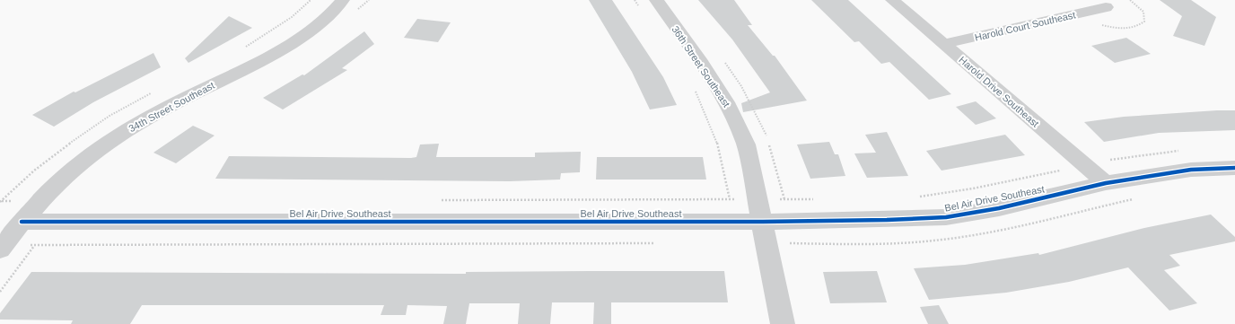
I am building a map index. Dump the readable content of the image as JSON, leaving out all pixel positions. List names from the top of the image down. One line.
{"streets":{"street":["Harold Court Southeast","36th Street Southeast","Harold Drive Southeast","34th Street Southeast","Bel Air Drive Southeast"]},"crossings":[["Harold Court Southeast","Harold Drive Southeast"],["36th Street Southeast","Bel Air Drive Southeast"],["Harold Drive Southeast","Bel Air Drive Southeast"],["34th Street Southeast","Bel Air Drive Southeast"]]}
